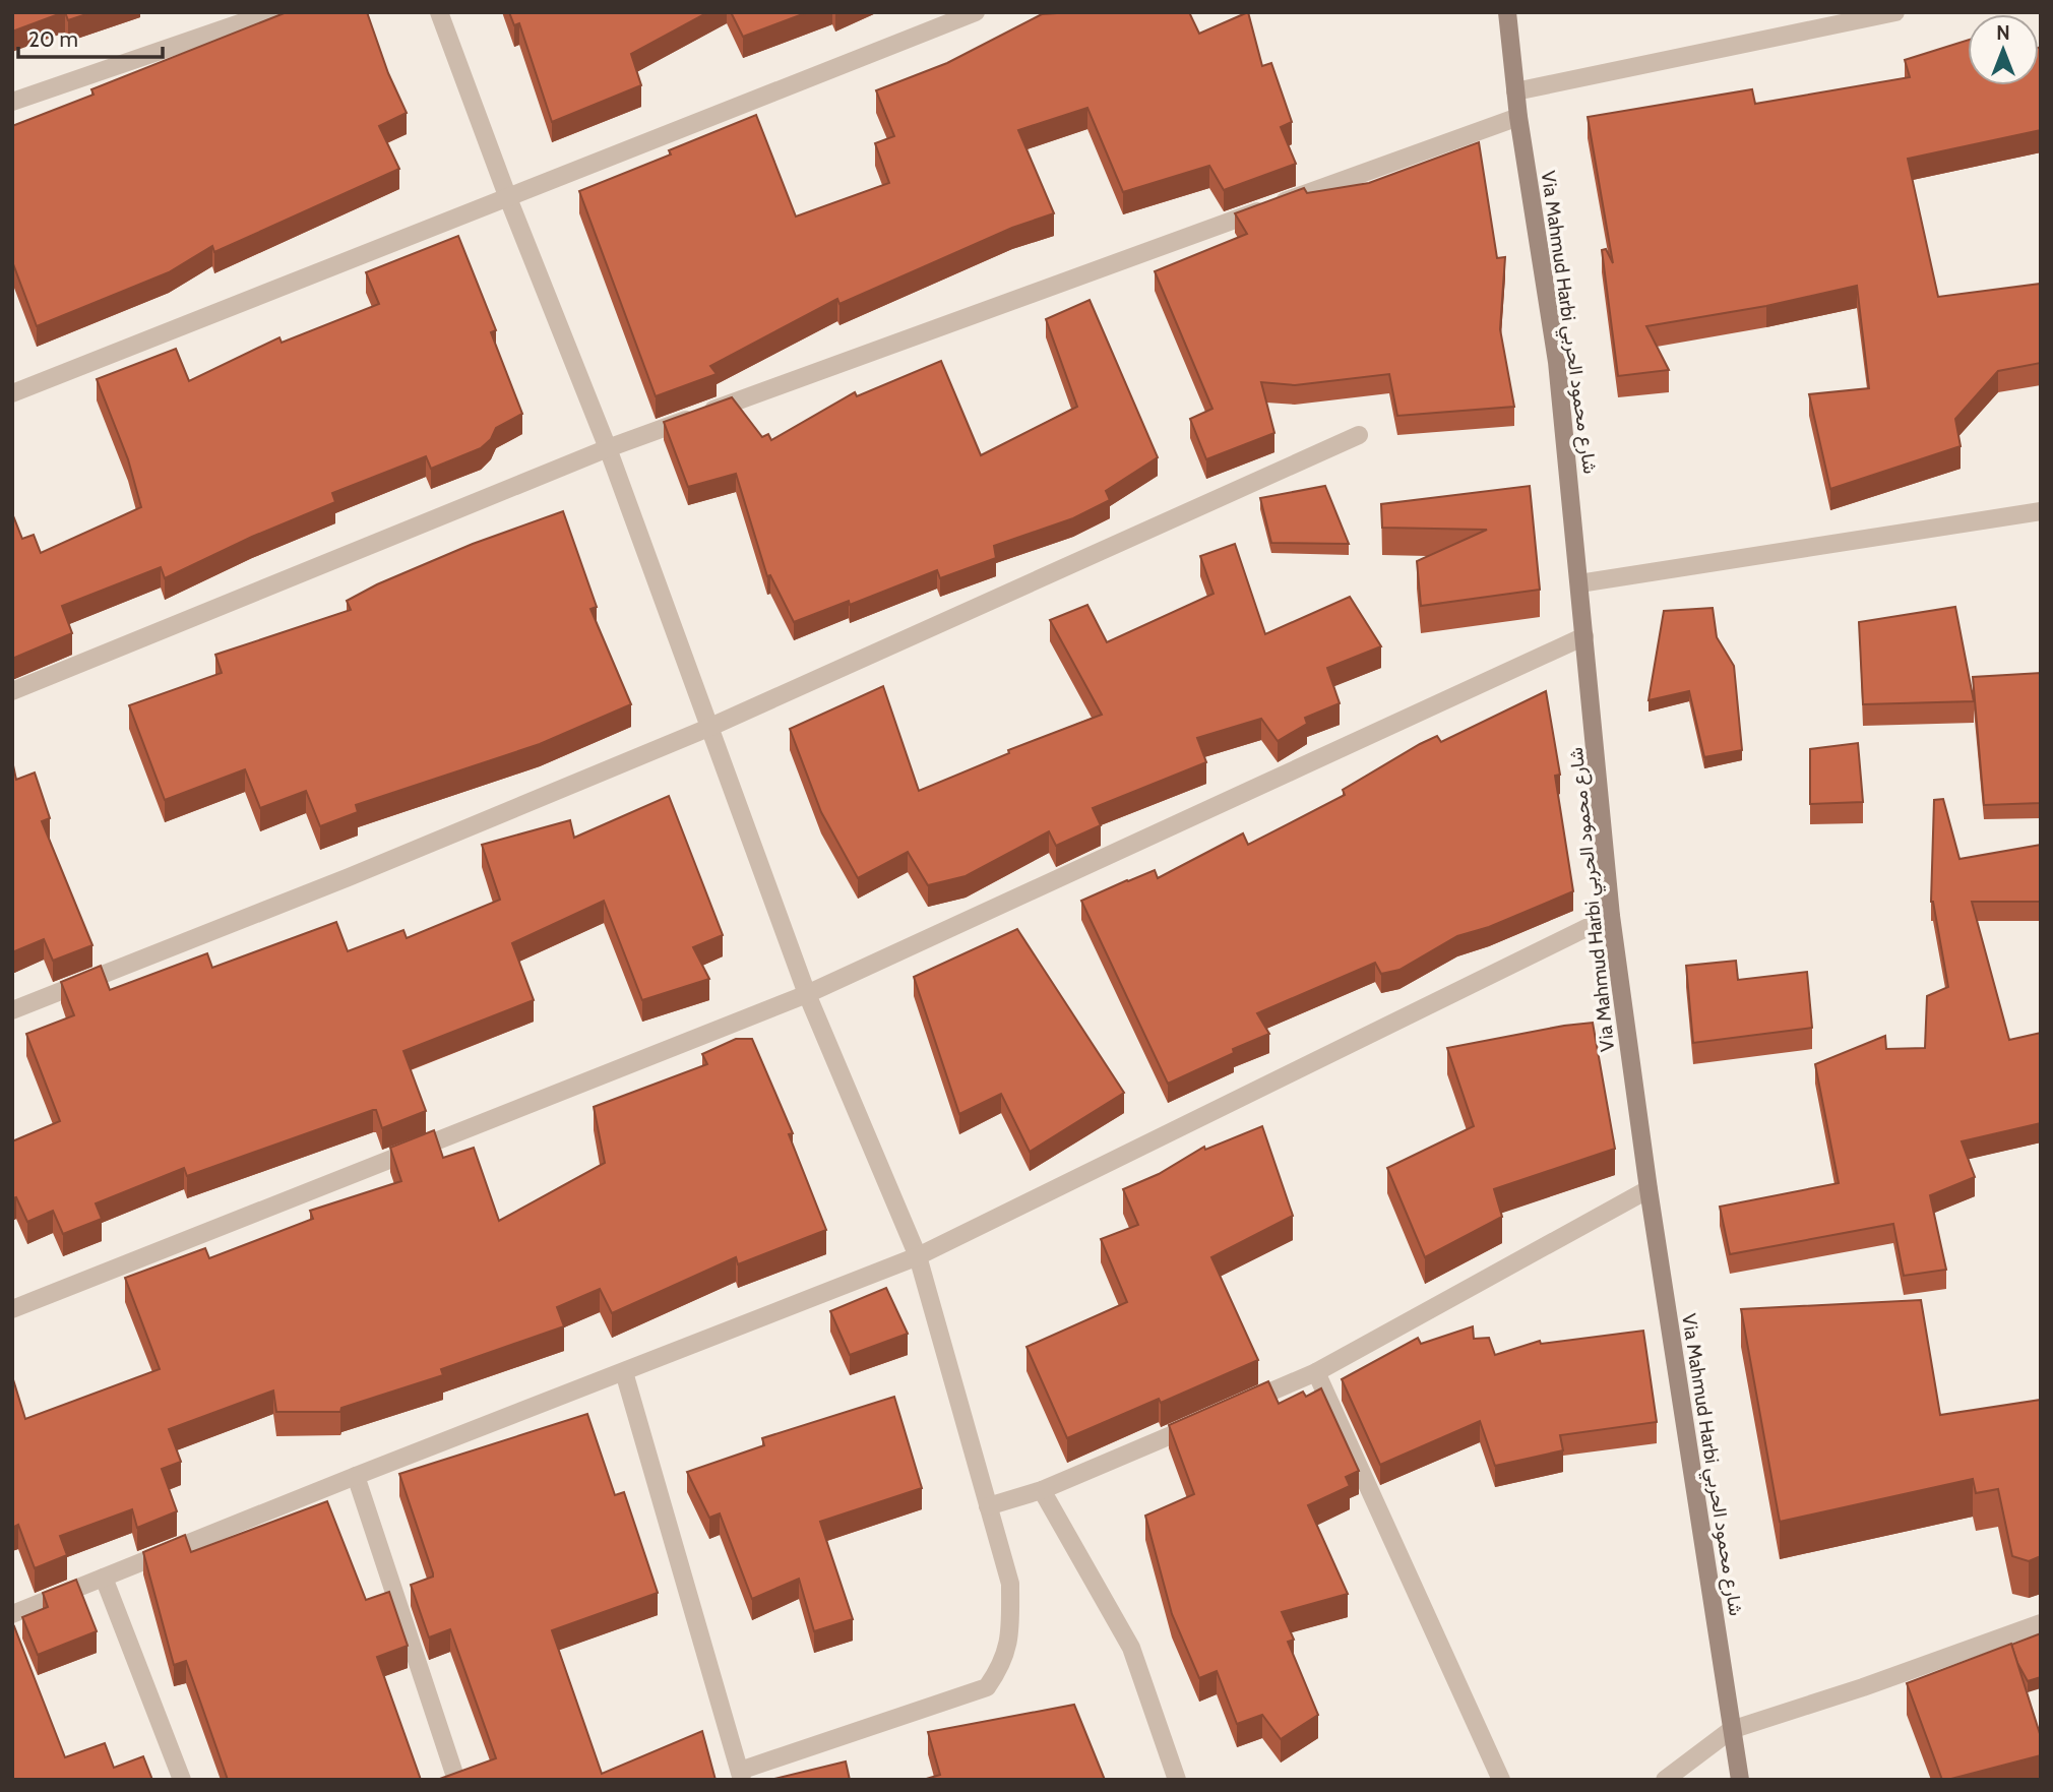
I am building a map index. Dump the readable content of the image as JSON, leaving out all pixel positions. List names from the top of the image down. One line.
{"streets":{"street":["Via Mahmud Harbi شارع محمود الحربي"]},"scale_bar":"20 m","north":"top"}
